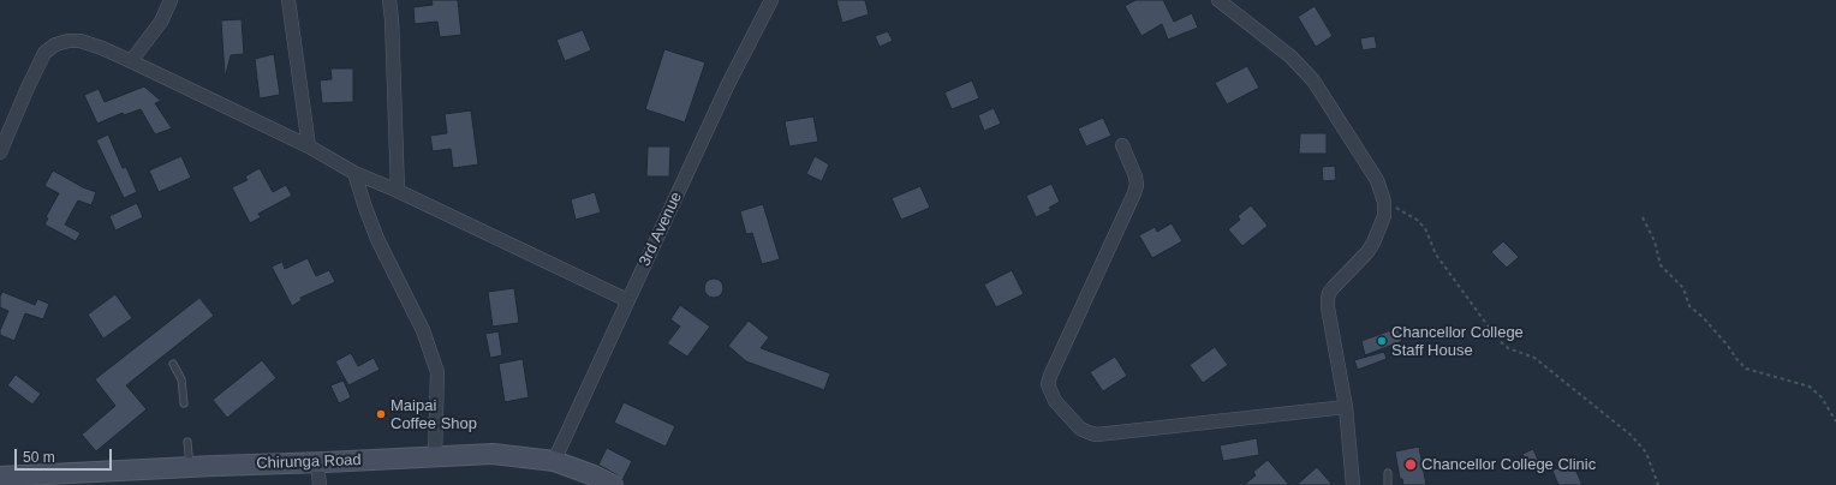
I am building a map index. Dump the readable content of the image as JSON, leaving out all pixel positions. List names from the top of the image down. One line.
{"streets":{"street":["3rd Avenue","Chirunga Road"]},"crossings":[["3rd Avenue","Chirunga Road"]],"places":["Chancellor College Staff House","Maipai Coffee Shop","Chancellor College Clinic"],"scale_bar":"50 m"}
